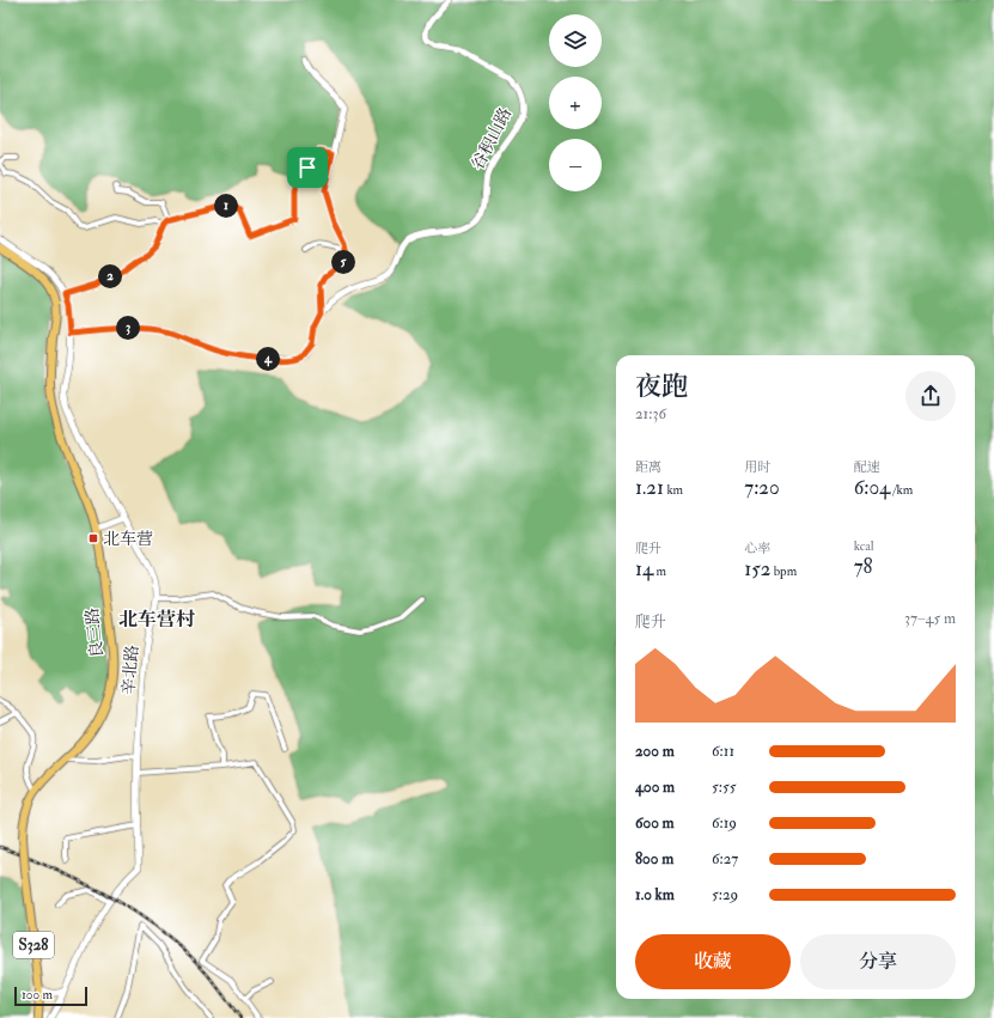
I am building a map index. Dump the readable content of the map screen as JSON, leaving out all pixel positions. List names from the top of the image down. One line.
{"streets":{"main road":["良三路","S328"],"street":["谷积山路","辛北路"]},"districts":["北车营村"],"places":{"transit":["北车营"]},"scale_bar":"100 m","page":{"map_buttons":["+","−"],"pins":["1","5","2","3","4"],"heading":["夜跑","21:36"],"stats":[["距离","1.21 km"],["用时","7:20"],["配速","6:04 /km"],["爬升","14 m"],["心率","152 bpm"],["kcal","78"]],"chart":["爬升","37–45 m"],"list":[{"name":"200 m","note":"6:11"},{"name":"400 m","note":"5:55"},{"name":"600 m","note":"6:19"},{"name":"800 m","note":"6:27"},{"name":"1.0 km","note":"5:29"}],"buttons":["收藏","分享"],"scale":"100 m"}}
